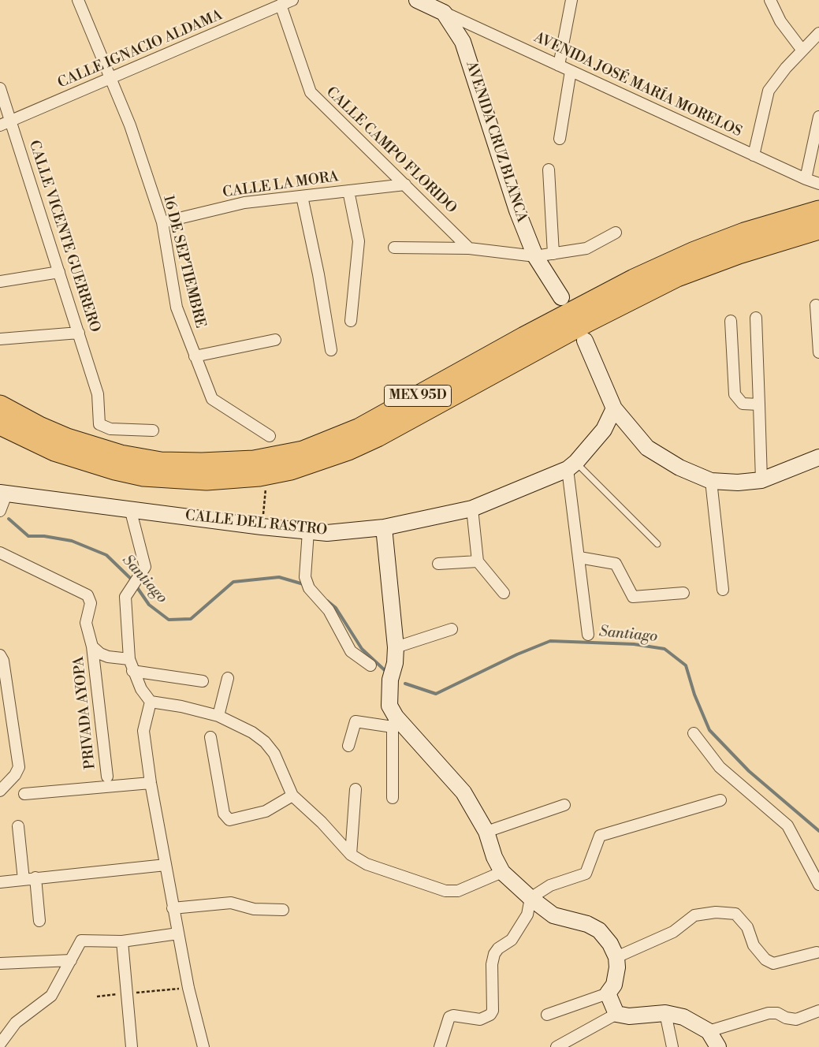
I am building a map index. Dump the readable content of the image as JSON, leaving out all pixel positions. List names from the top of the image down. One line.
{"streets":{"highway":["MEX 95D"],"main road":["AVENIDA CRUZ BLANCA","CALLE DEL RASTRO"],"street":["CALLE IGNACIO ALDAMA","AVENIDA JOSÉ MARÍA MORELOS","CALLE CAMPO FLORIDO","CALLE LA MORA","CALLE VICENTE GUERRERO","16 DE SEPTIEMBRE","PRIVADA AYOPA"]},"crossings":[["CALLE IGNACIO ALDAMA","CALLE CAMPO FLORIDO"],["CALLE IGNACIO ALDAMA","CALLE VICENTE GUERRERO"],["CALLE IGNACIO ALDAMA","16 DE SEPTIEMBRE"],["AVENIDA JOSÉ MARÍA MORELOS","AVENIDA CRUZ BLANCA"],["CALLE CAMPO FLORIDO","CALLE LA MORA"],["CALLE LA MORA","16 DE SEPTIEMBRE"]],"water":["Santiago"]}
